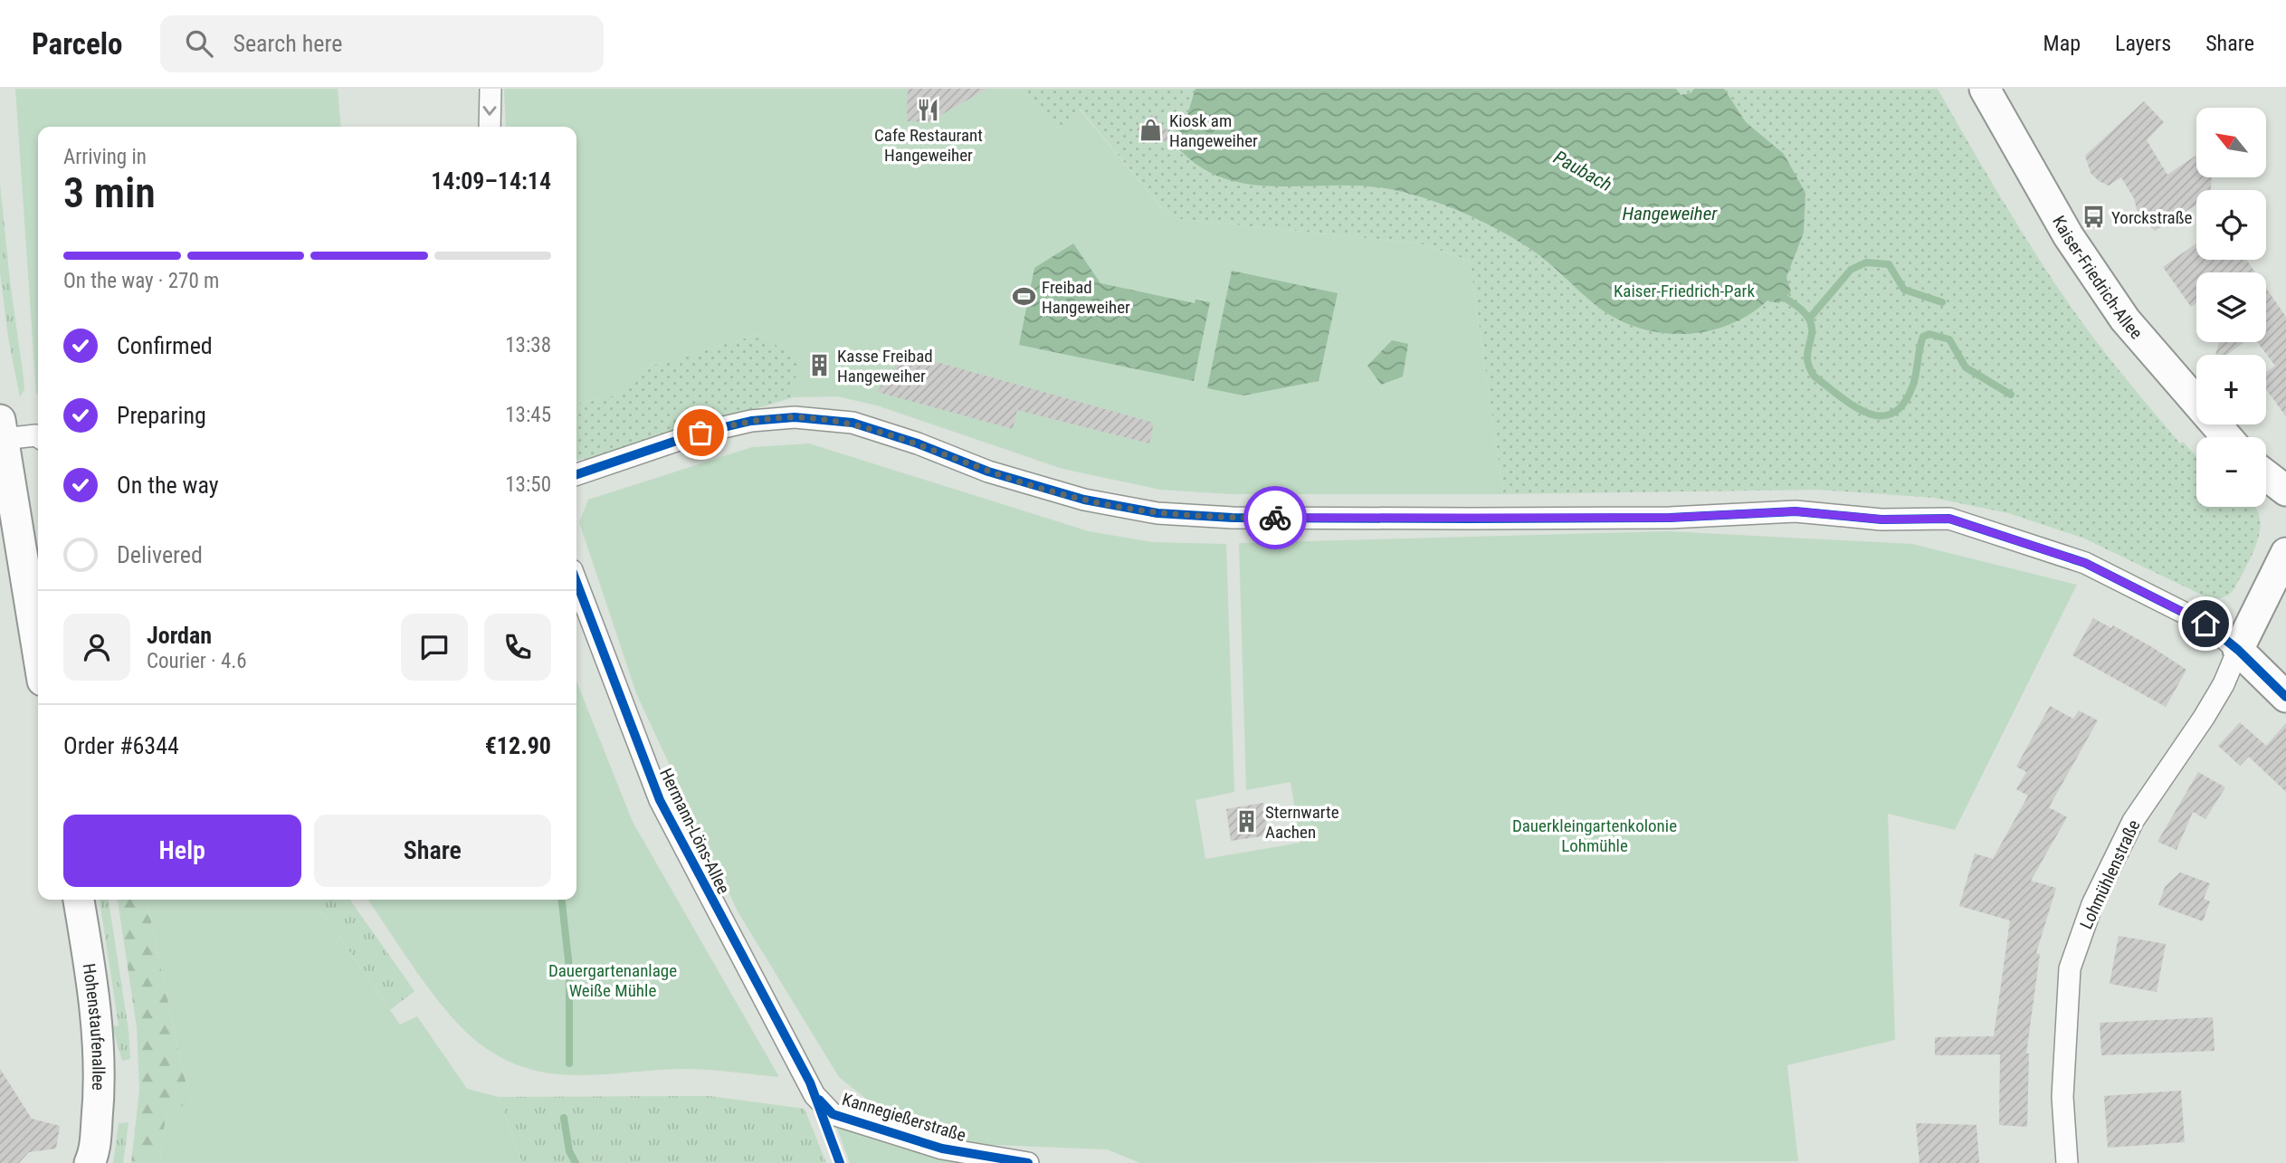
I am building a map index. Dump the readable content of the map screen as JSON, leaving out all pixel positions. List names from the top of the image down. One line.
{"streets":{"street":["Kaiser-Friedrich-Allee","Hermann-Löns-Allee","Lohmühlenstraße","Hohenstaufenallee","Kannegießerstraße"]},"crossings":[["Hermann-Löns-Allee","Kannegießerstraße"]],"water":["Paubach","Hangeweiher"],"parks":["Kaiser-Friedrich-Park","Dauerkleingartenkolonie Lohmühle","Dauergartenanlage Weiße Mühle"],"places":{"restaurant":["Cafe Restaurant Hangeweiher"],"shop":["Kiosk am Hangeweiher"],"bus stop":["Yorckstraße"],"sports":["Freibad Hangeweiher"],"building":["Kasse Freibad Hangeweiher","Sternwarte Aachen"]},"north":"top left","page":{"header":"Parcelo","search":"Search here","nav":["Map","Layers","Share"],"map_buttons":["+","−"],"heading":["3 min","Arriving in","14:09–14:14"],"panel":["Jordan","Courier · 4.6","Order #6344","€12.90"],"bar":"On the way · 270 m","list":[["Confirmed","13:38"],["Preparing","13:45"],["On the way","13:50"],"Delivered"],"buttons":["Help","Share"]}}
